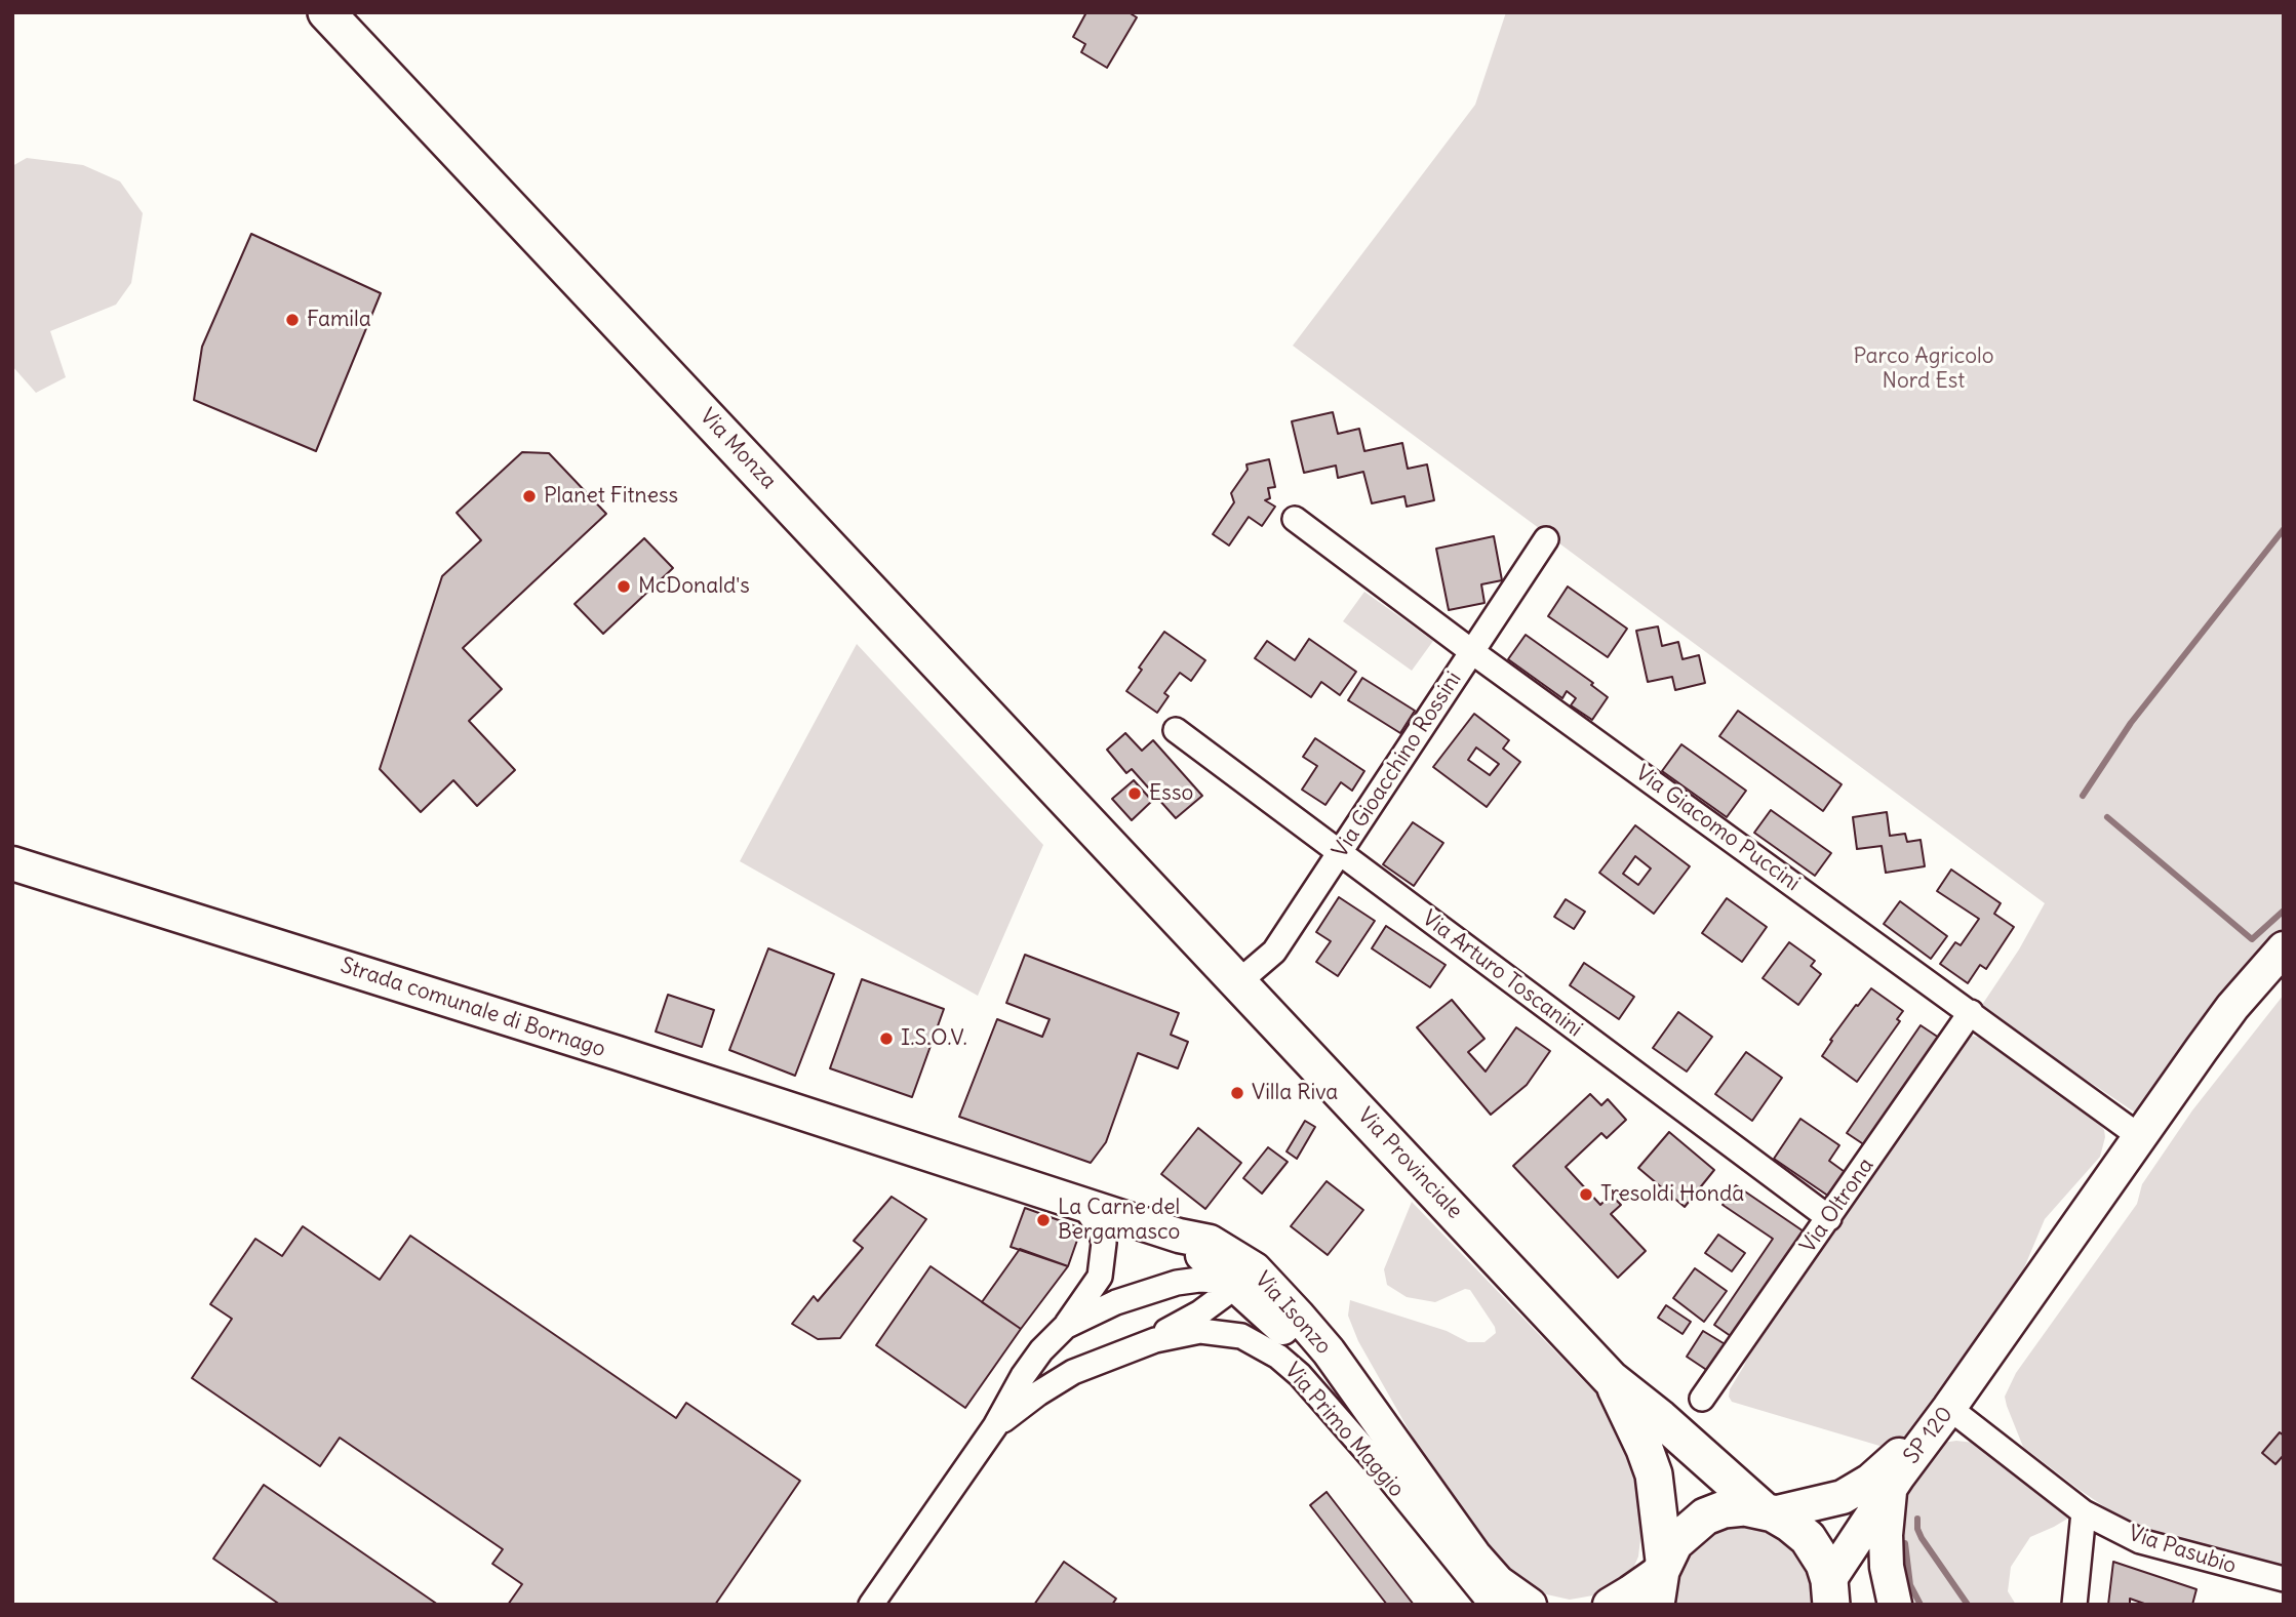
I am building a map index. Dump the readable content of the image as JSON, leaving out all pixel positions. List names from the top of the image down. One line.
{"streets":{"main road":["Via Monza","Via Provinciale"],"street":["Via Gioacchino Rossini","Via Giacomo Puccini","Via Arturo Toscanini","Strada comunale di Bornago","Via Oltrona","Via Isonzo","Via Primo Maggio","SP 120","Via Pasubio"]},"crossings":[["Via Monza","Via Provinciale"],["Via Gioacchino Rossini","Via Giacomo Puccini"],["Via Gioacchino Rossini","Via Arturo Toscanini"],["Via Gioacchino Rossini","Via Provinciale"],["Via Giacomo Puccini","Via Oltrona"],["Via Giacomo Puccini","SP 120"],["Via Arturo Toscanini","Via Oltrona"],["Strada comunale di Bornago","Via Primo Maggio"],["Via Provinciale","SP 120"],["Via Isonzo","Via Primo Maggio"],["SP 120","Via Pasubio"]],"parks":["Parco Agricolo Nord Est"],"places":["Famila","Planet Fitness","McDonald's","Esso","I.S.O.V.","Villa Riva","Tresoldi Honda","La Carne del Bergamasco"]}
